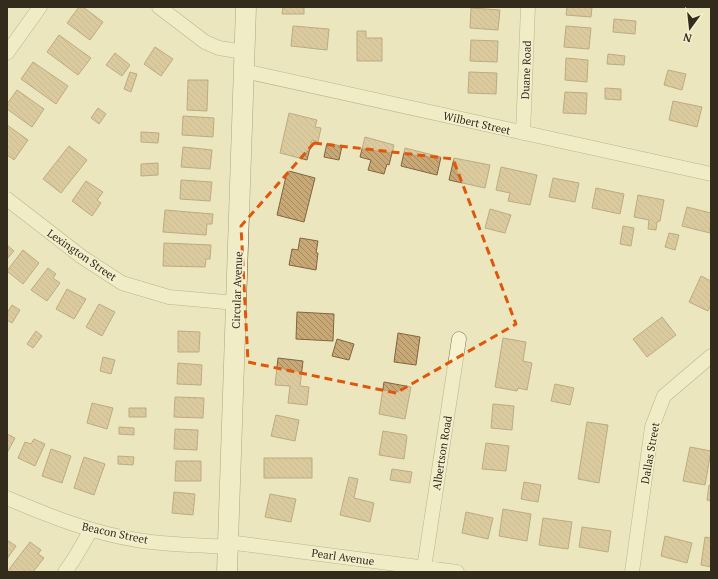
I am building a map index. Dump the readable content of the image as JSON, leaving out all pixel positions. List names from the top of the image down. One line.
{"streets":{"main road":["Circular Avenue"],"street":["Duane Road","Wilbert Street","Lexington Street","Albertson Road","Dallas Street","Beacon Street","Pearl Avenue"]},"crossings":[["Duane Road","Wilbert Street"],["Wilbert Street","Circular Avenue"],["Lexington Street","Circular Avenue"],["Circular Avenue","Beacon Street"],["Circular Avenue","Pearl Avenue"],["Albertson Road","Pearl Avenue"],["Beacon Street","Pearl Avenue"]],"north":"bottom"}
